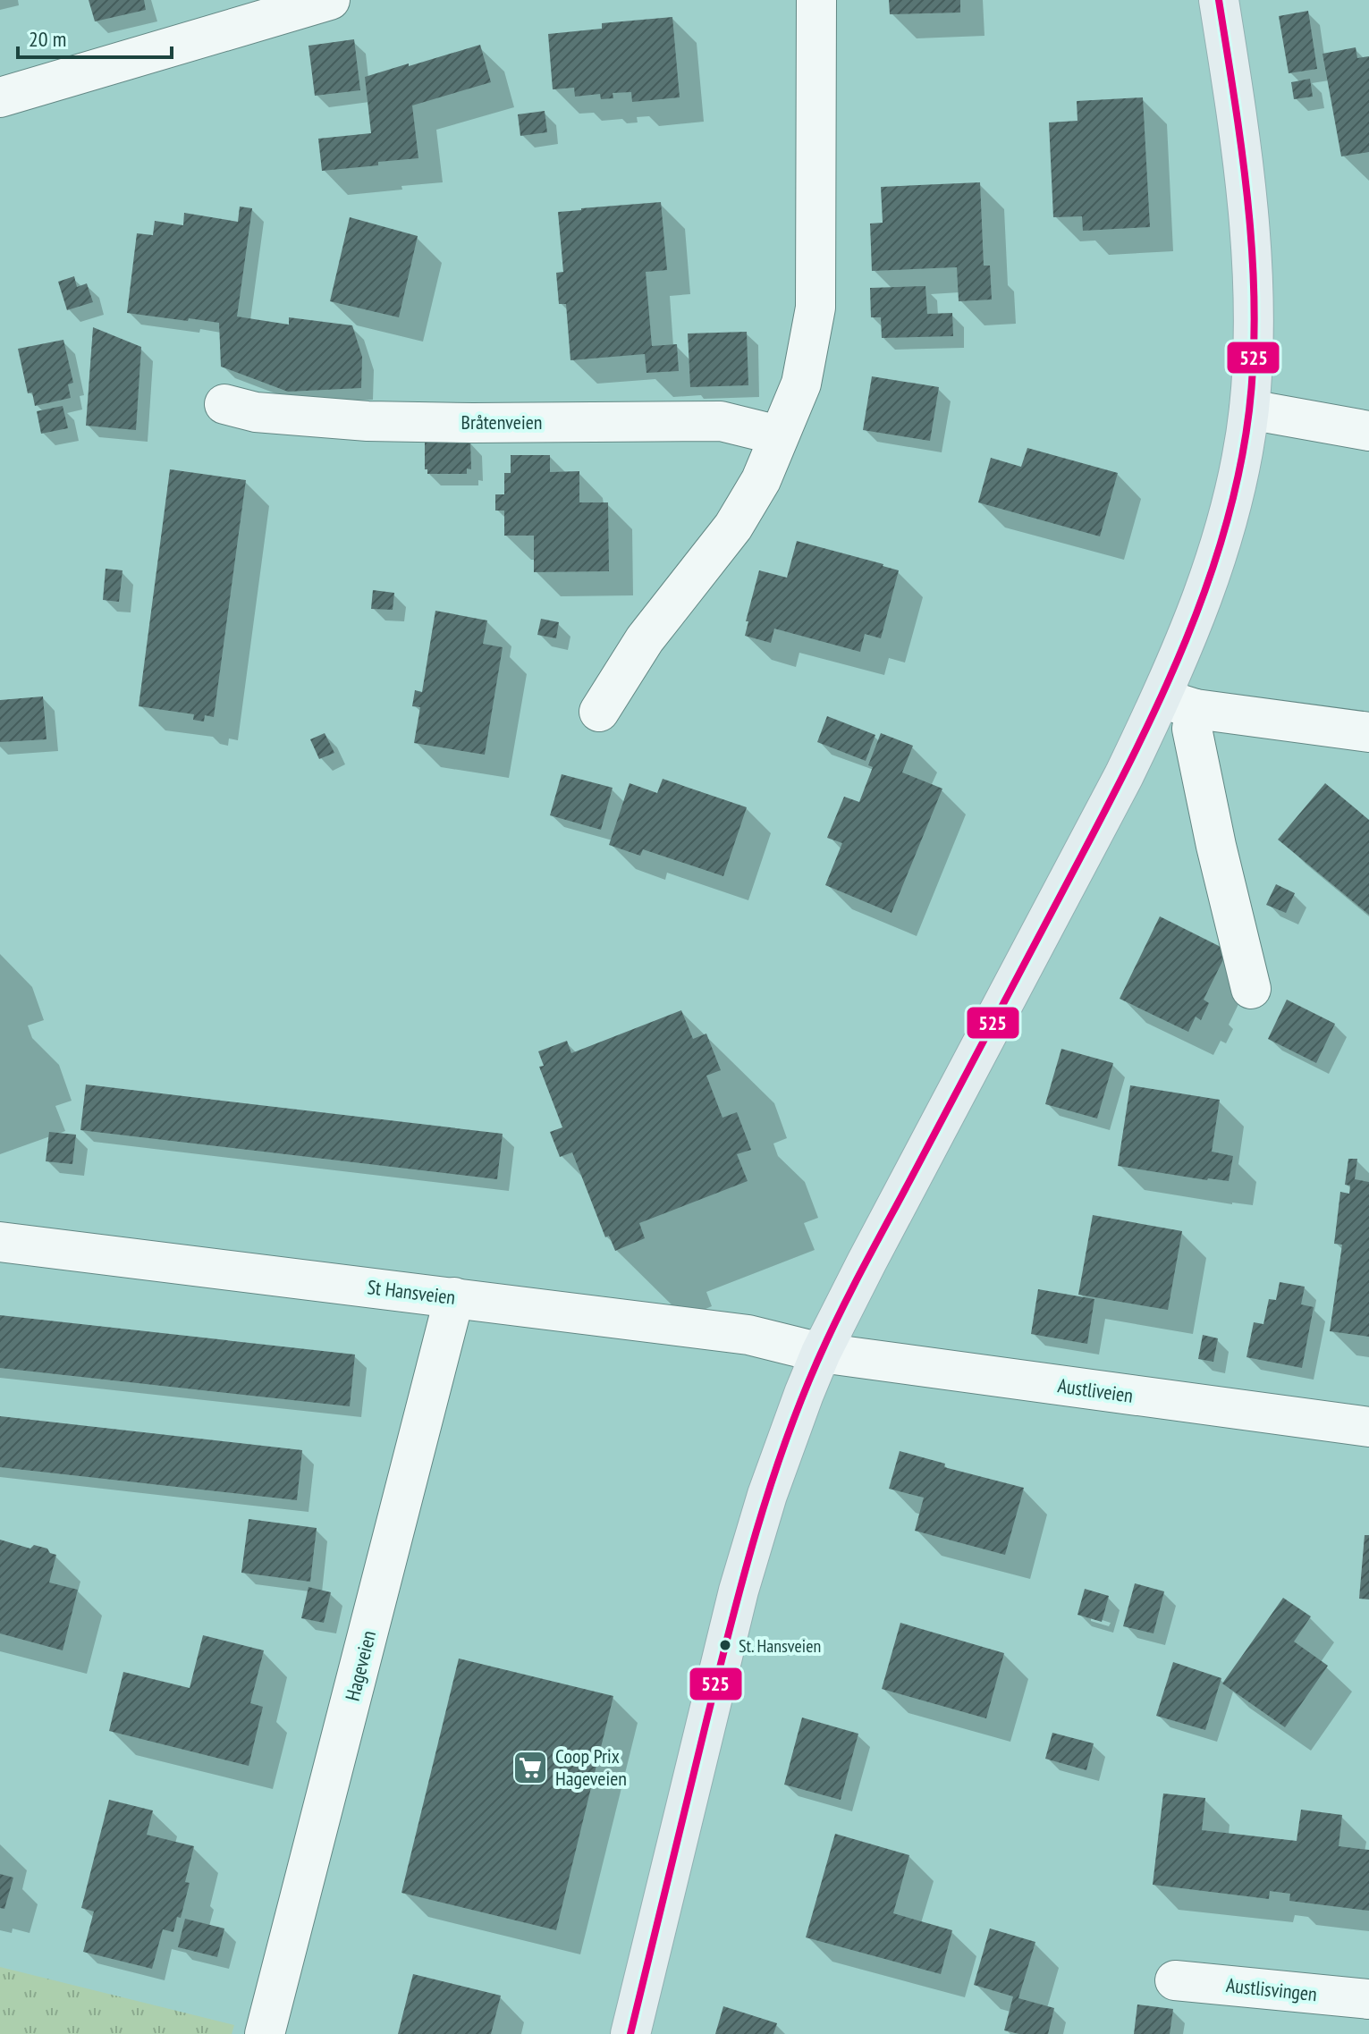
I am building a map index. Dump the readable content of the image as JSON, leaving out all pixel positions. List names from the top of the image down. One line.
{"streets":{"street":["Bråtenveien","St Hansveien","Austliveien","Hageveien","Austlisvingen"]},"crossings":[["St Hansveien","Austliveien"],["St Hansveien","Hageveien"]],"places":{"other":["St. Hansveien"],"supermarket":["Coop Prix Hageveien"]},"lines":["transit line 525"],"scale_bar":"20 m"}
